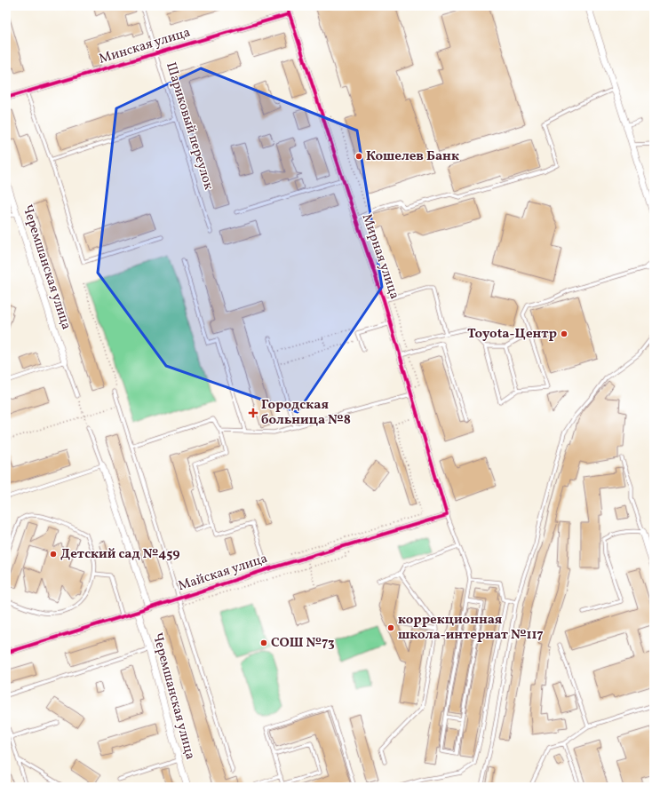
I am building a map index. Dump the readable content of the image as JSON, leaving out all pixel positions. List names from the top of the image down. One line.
{"streets":{"street":["Минская улица","Мирная улица","Черемшанская улица","Майская улица"],"lane":["Шариковый переулок"]},"crossings":[["Минская улица","Шариковый переулок"],["Минская улица","Мирная улица"],["Мирная улица","Майская улица"],["Черемшанская улица","Майская улица"]],"places":{"other":["Кошелев Банк","Toyota-Центр","Детский сад №459","коррекционная школа-интернат №117","СОШ №73"],"health":["Городская больница №8"]}}
